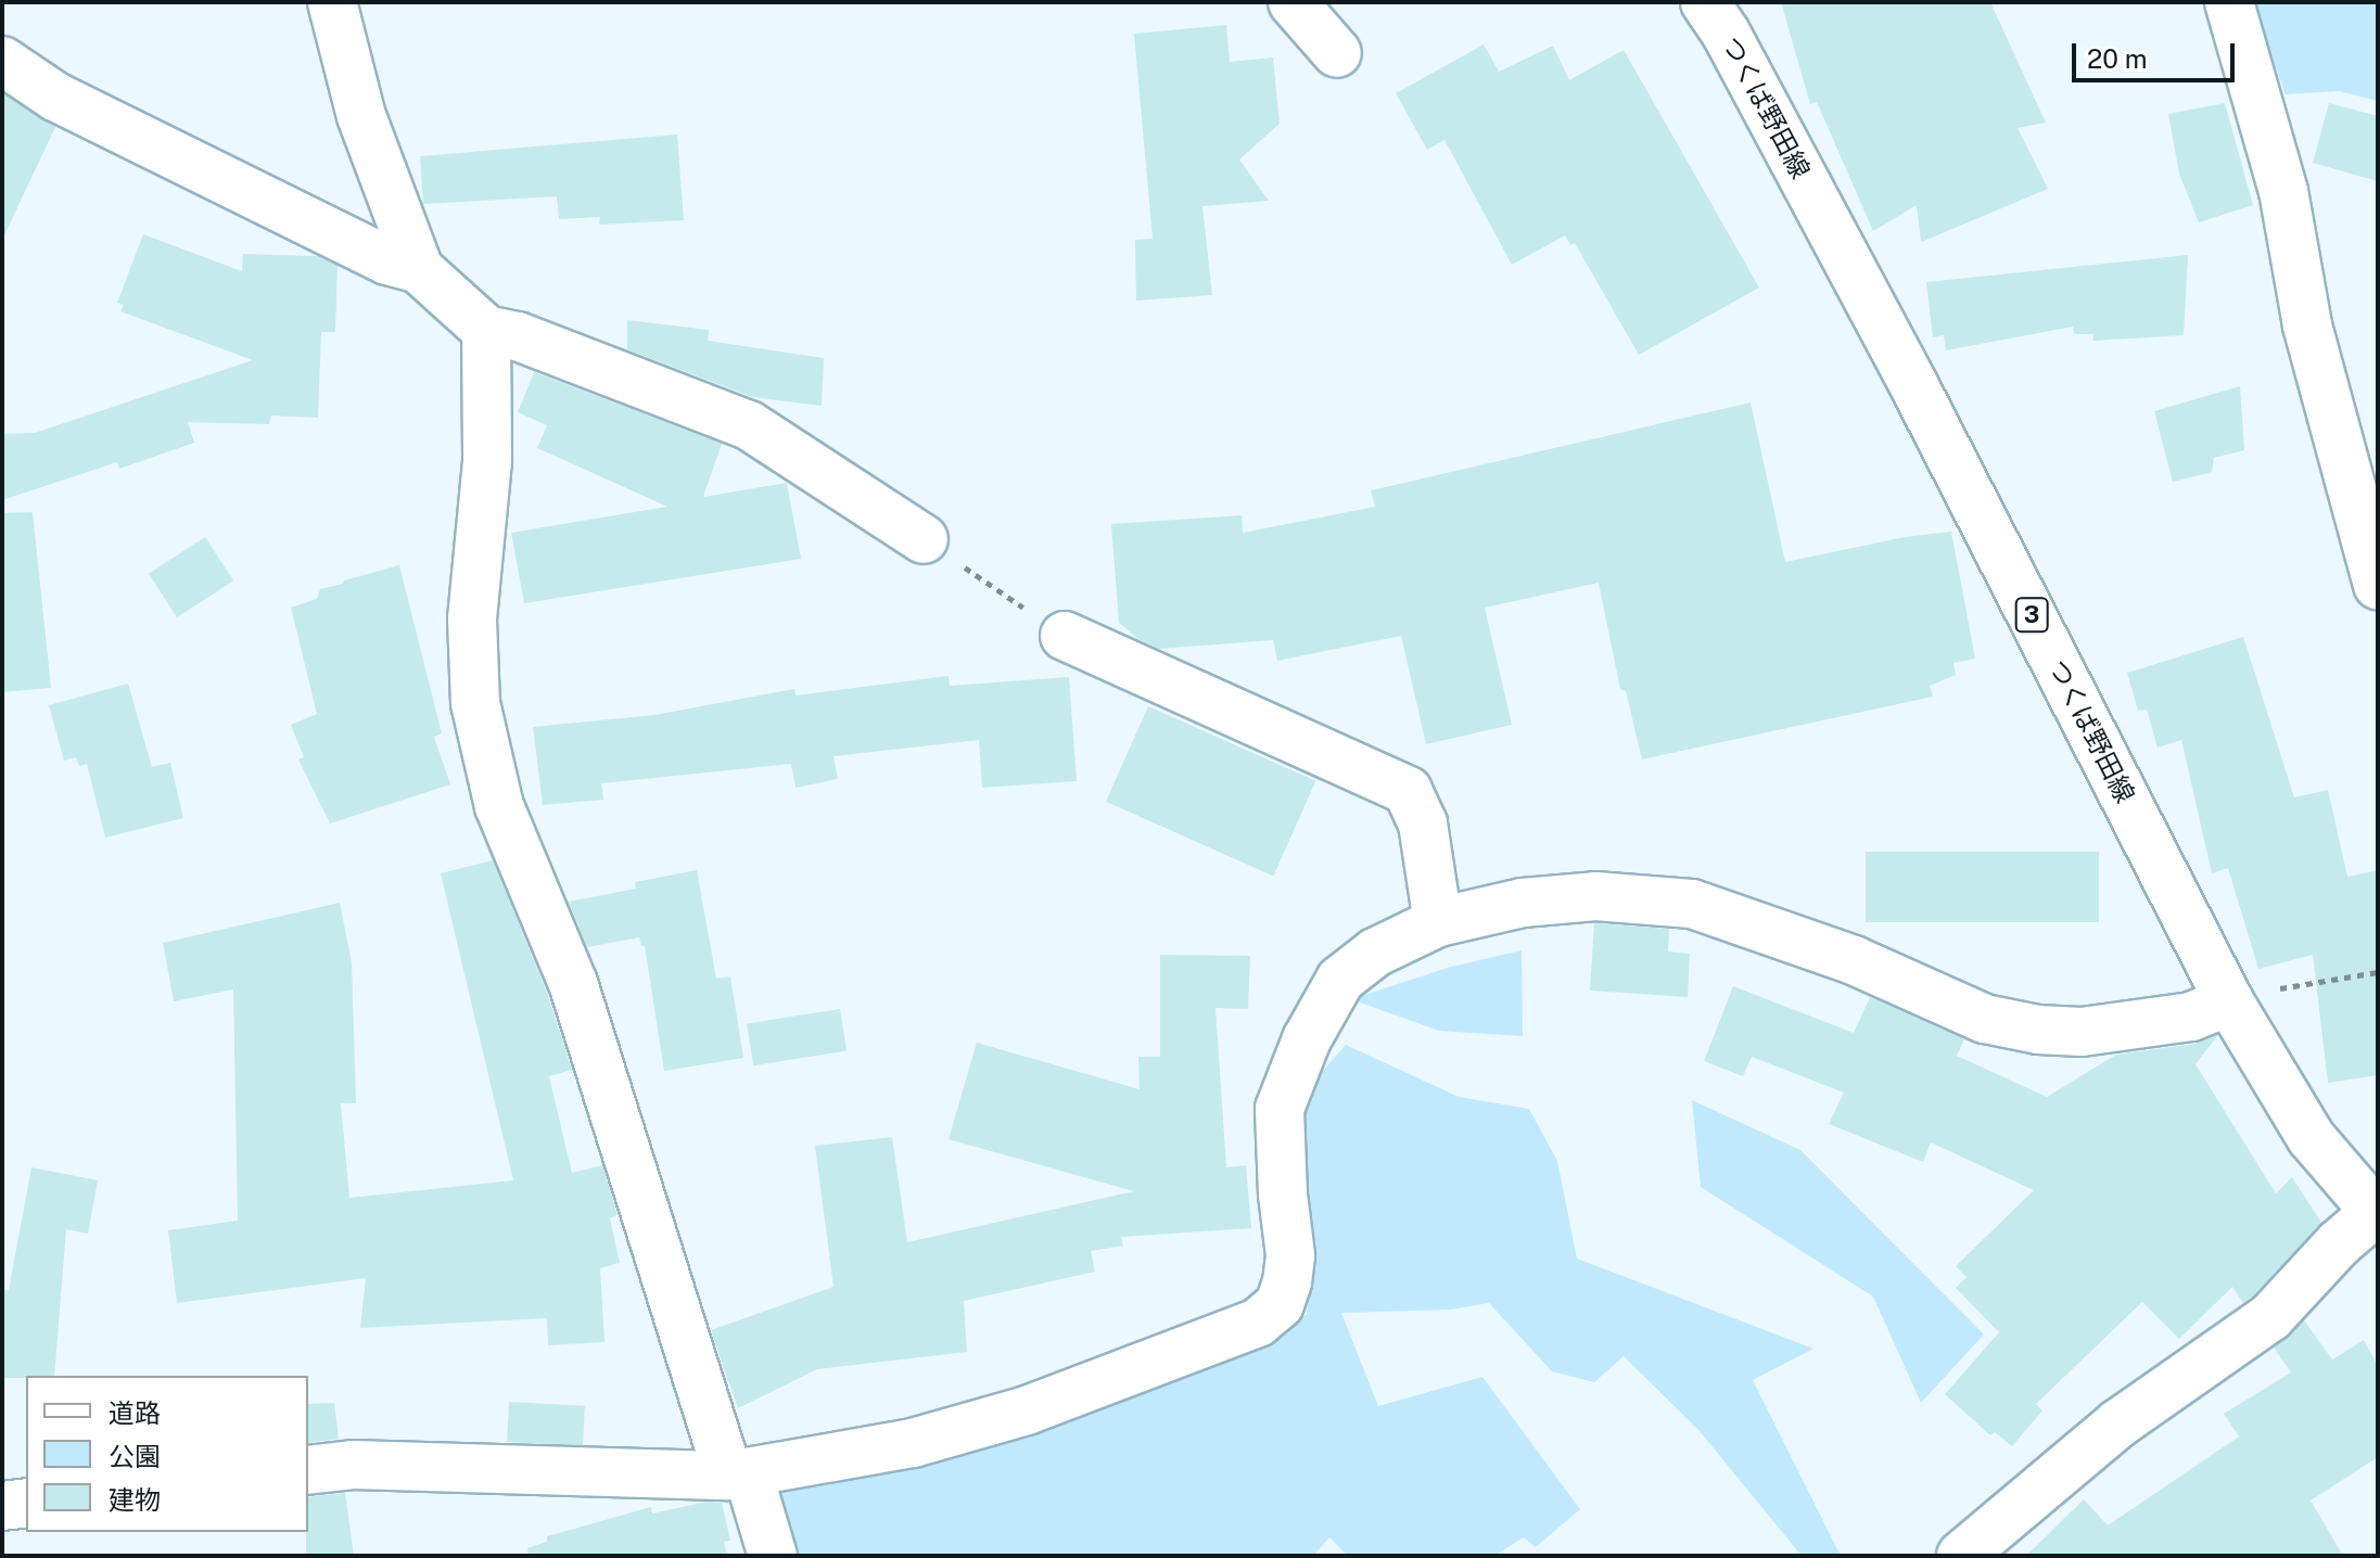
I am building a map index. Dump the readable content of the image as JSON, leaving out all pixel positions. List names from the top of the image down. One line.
{"streets":{"street":["つくば野田線","3"]},"legend":["道路","公園","建物"],"scale_bar":"20 m"}
